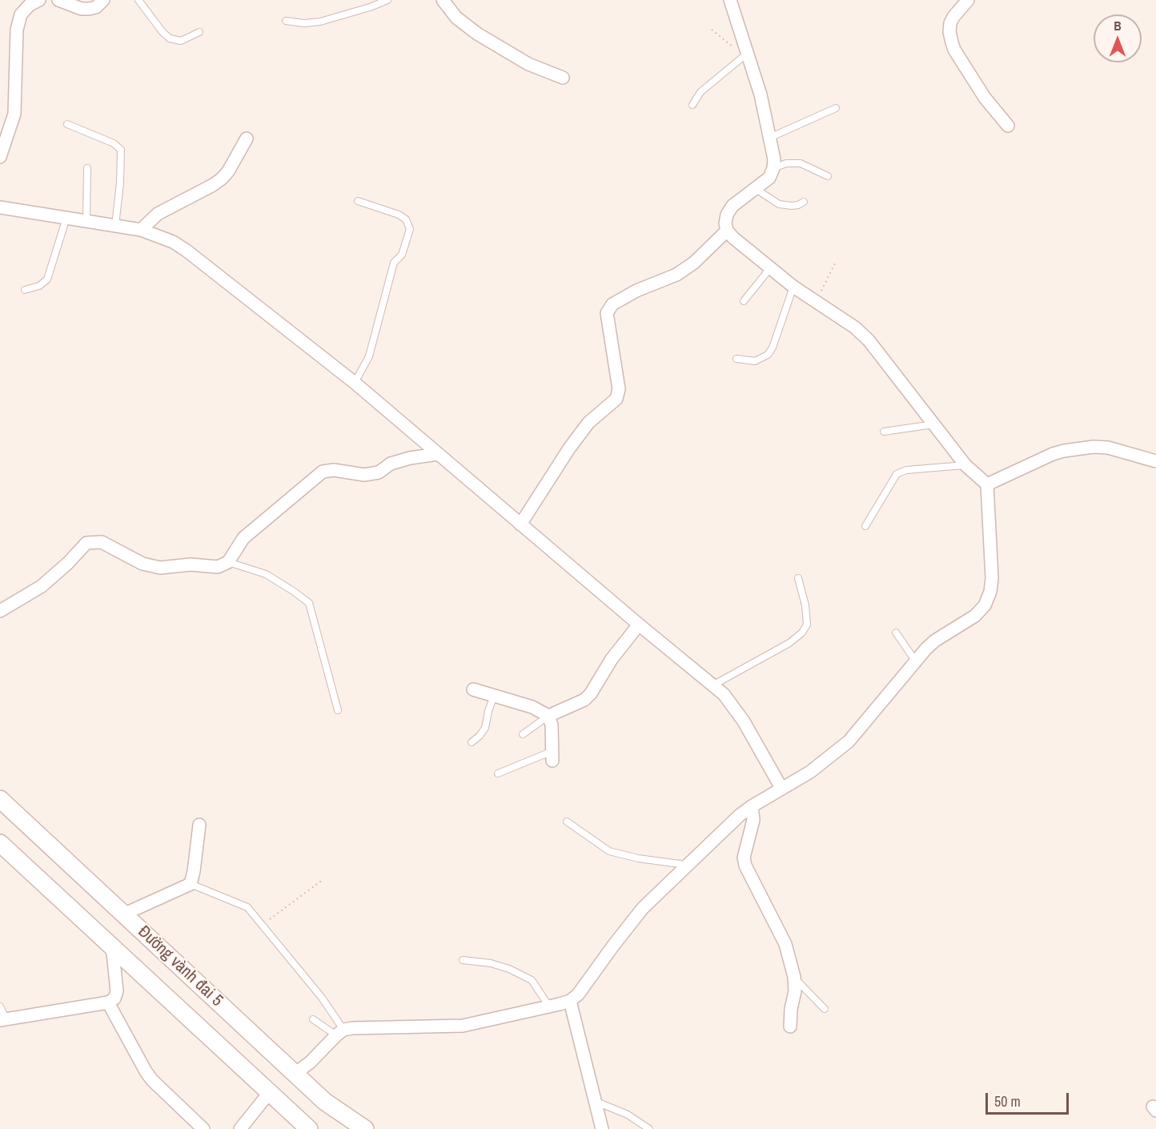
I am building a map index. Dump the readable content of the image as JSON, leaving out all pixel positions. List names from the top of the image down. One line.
{"streets":{"main road":["Đường vành đai 5"]},"scale_bar":"50 m","north":"top"}
